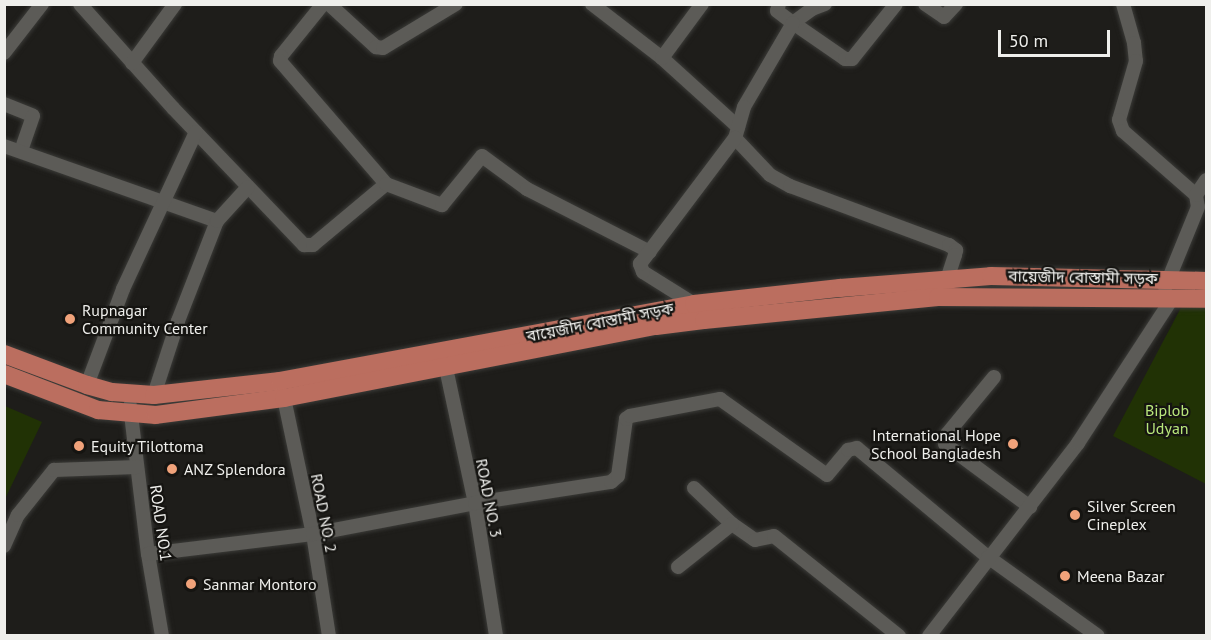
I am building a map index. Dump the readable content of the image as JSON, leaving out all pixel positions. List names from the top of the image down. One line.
{"streets":{"main road":["বায়েজীদ বোস্তামী সড়ক"],"street":["ROAD NO. 3","ROAD NO. 2","ROAD NO.1"]},"crossings":[["বায়েজীদ বোস্তামী সড়ক","ROAD NO. 3"],["বায়েজীদ বোস্তামী সড়ক","ROAD NO. 2"],["বায়েজীদ বোস্তামী সড়ক","ROAD NO.1"]],"parks":["Biplob Udyan"],"places":["Rupnagar Community Center","International Hope School Bangladesh","Equity Tilottoma","ANZ Splendora","Silver Screen Cineplex","Meena Bazar","Sanmar Montoro"],"scale_bar":"50 m"}
